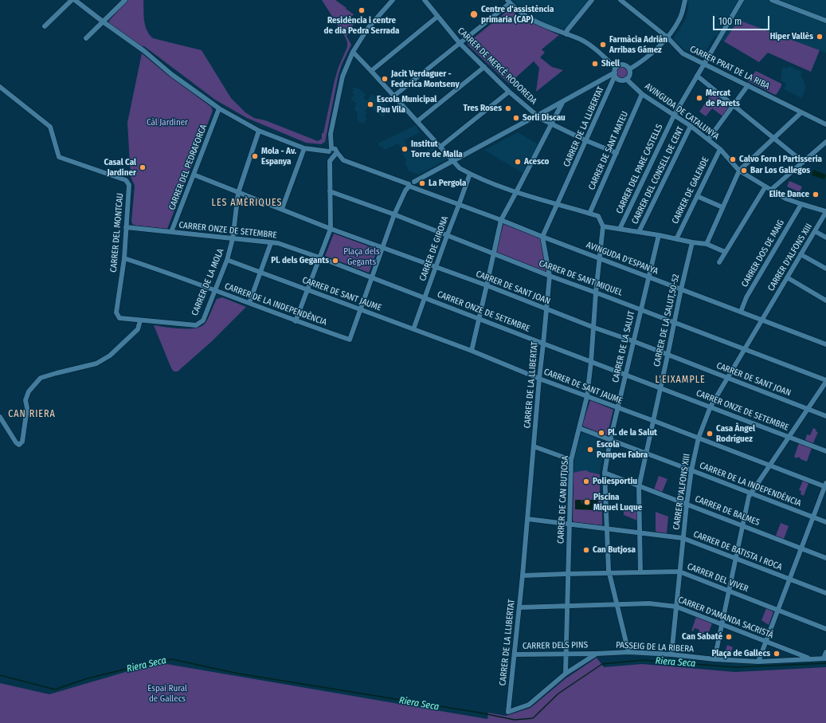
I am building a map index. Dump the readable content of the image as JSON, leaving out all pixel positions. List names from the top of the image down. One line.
{"streets":{"street":["CARRER DE MERCÈ RODOREDA","CARRER PRAT DE LA RIBA","AVINGUDA DE CATALUNYA","CARRER DE LA LLIBERTAT","CARRER DE SANT MATEU","CARRER DEL PEDRAFORCA","CARRER DEL PARE CASTELLS","CARRER DEL CONSELL DE CENT","CARRER DE GALENDE","CARRER ONZE DE SETEMBRE","CARRER DEL MONTCAU","CARRER DE GIRONA","CARRER DOS DE MAIG","CARRER D'ALFONS XIII","AVINGUDA D'ESPANYA","CARRER DE SANT MIQUEL","CARRER DE LA MOLA","CARRER DE SANT JOAN","CARRER DE SANT JAUME","CARRER DE LA INDEPENDÈNCIA","CARRER DE LA SALUT,50-52","CARRER DE LA SALUT","CARRER DE CAN BUTJOSA","CARRER DE BALMES","CARRER DE BATISTA I ROCA","CARRER DEL VIVER","CARRER D'AMANDA SACRISTÀ","CARRER DELS PINS","PASSEIG DE LA RIBERA"]},"crossings":[["CARRER DE MERCÈ RODOREDA","CARRER DE LA LLIBERTAT"],["CARRER DE MERCÈ RODOREDA","CARRER DE SANT MATEU"],["CARRER PRAT DE LA RIBA","CARRER DEL PARE CASTELLS"],["AVINGUDA DE CATALUNYA","CARRER DE LA LLIBERTAT"],["AVINGUDA DE CATALUNYA","CARRER DE SANT MATEU"],["AVINGUDA DE CATALUNYA","CARRER DEL PARE CASTELLS"],["AVINGUDA DE CATALUNYA","CARRER DEL CONSELL DE CENT"],["AVINGUDA DE CATALUNYA","CARRER DE GALENDE"],["AVINGUDA DE CATALUNYA","CARRER DOS DE MAIG"],["AVINGUDA DE CATALUNYA","CARRER D'ALFONS XIII"],["CARRER DE LA LLIBERTAT","CARRER ONZE DE SETEMBRE"],["CARRER DE LA LLIBERTAT","AVINGUDA D'ESPANYA"],["CARRER DE LA LLIBERTAT","CARRER DE SANT MIQUEL"],["CARRER DE LA LLIBERTAT","CARRER DE SANT JOAN"],["CARRER DE LA LLIBERTAT","CARRER DE SANT JAUME"],["CARRER DE LA LLIBERTAT","CARRER DE BATISTA I ROCA"],["CARRER DE LA LLIBERTAT","CARRER DEL VIVER"],["CARRER DE LA LLIBERTAT","CARRER D'AMANDA SACRISTÀ"],["CARRER DE LA LLIBERTAT","CARRER DELS PINS"],["CARRER DE LA LLIBERTAT","PASSEIG DE LA RIBERA"],["CARRER DEL PEDRAFORCA","CARRER ONZE DE SETEMBRE"],["CARRER DEL PEDRAFORCA","CARRER DE SANT JOAN"],["CARRER ONZE DE SETEMBRE","CARRER DEL MONTCAU"],["CARRER ONZE DE SETEMBRE","CARRER DE GIRONA"],["CARRER ONZE DE SETEMBRE","CARRER D'ALFONS XIII"],["CARRER ONZE DE SETEMBRE","CARRER DE LA MOLA"],["CARRER ONZE DE SETEMBRE","CARRER DE LA SALUT,50-52"],["CARRER ONZE DE SETEMBRE","CARRER DE LA SALUT"],["CARRER ONZE DE SETEMBRE","CARRER DE CAN BUTJOSA"],["CARRER DEL MONTCAU","CARRER DE LA MOLA"],["CARRER DEL MONTCAU","CARRER DE LA INDEPENDÈNCIA"],["CARRER DE GIRONA","AVINGUDA D'ESPANYA"],["CARRER DE GIRONA","CARRER DE SANT MIQUEL"],["CARRER DE GIRONA","CARRER DE SANT JOAN"],["CARRER DE GIRONA","CARRER DE SANT JAUME"],["CARRER DOS DE MAIG","AVINGUDA D'ESPANYA"],["CARRER D'ALFONS XIII","AVINGUDA D'ESPANYA"],["CARRER D'ALFONS XIII","CARRER DE SANT MIQUEL"],["CARRER D'ALFONS XIII","CARRER DE SANT JOAN"],["CARRER D'ALFONS XIII","CARRER DE SANT JAUME"],["CARRER D'ALFONS XIII","CARRER DE LA INDEPENDÈNCIA"],["CARRER D'ALFONS XIII","CARRER DE BALMES"],["CARRER D'ALFONS XIII","CARRER DE BATISTA I ROCA"],["CARRER D'ALFONS XIII","CARRER DEL VIVER"],["CARRER D'ALFONS XIII","CARRER D'AMANDA SACRISTÀ"],["CARRER D'ALFONS XIII","PASSEIG DE LA RIBERA"],["AVINGUDA D'ESPANYA","CARRER DE LA SALUT,50-52"],["AVINGUDA D'ESPANYA","CARRER DE LA SALUT"],["AVINGUDA D'ESPANYA","CARRER DE CAN BUTJOSA"],["CARRER DE SANT MIQUEL","CARRER DE LA SALUT,50-52"],["CARRER DE SANT MIQUEL","CARRER DE LA SALUT"],["CARRER DE SANT MIQUEL","CARRER DE CAN BUTJOSA"],["CARRER DE LA MOLA","CARRER DE SANT JOAN"],["CARRER DE LA MOLA","CARRER DE SANT JAUME"],["CARRER DE LA MOLA","CARRER DE LA INDEPENDÈNCIA"],["CARRER DE SANT JOAN","CARRER DE LA SALUT,50-52"],["CARRER DE SANT JOAN","CARRER DE LA SALUT"],["CARRER DE SANT JOAN","CARRER DE CAN BUTJOSA"],["CARRER DE SANT JAUME","CARRER DE LA INDEPENDÈNCIA"],["CARRER DE SANT JAUME","CARRER DE LA SALUT,50-52"],["CARRER DE SANT JAUME","CARRER DE LA SALUT"],["CARRER DE SANT JAUME","CARRER DE CAN BUTJOSA"],["CARRER DE LA INDEPENDÈNCIA","CARRER DE LA SALUT,50-52"],["CARRER DE LA INDEPENDÈNCIA","CARRER DE LA SALUT"],["CARRER DE LA INDEPENDÈNCIA","CARRER DE CAN BUTJOSA"],["CARRER DE LA SALUT,50-52","CARRER DE BALMES"],["CARRER DE LA SALUT,50-52","CARRER DE BATISTA I ROCA"],["CARRER DE LA SALUT,50-52","CARRER DEL VIVER"],["CARRER DE LA SALUT","CARRER DE BALMES"],["CARRER DE LA SALUT","CARRER DE BATISTA I ROCA"],["CARRER DE LA SALUT","CARRER DEL VIVER"],["CARRER DE LA SALUT","CARRER D'AMANDA SACRISTÀ"],["CARRER DE LA SALUT","PASSEIG DE LA RIBERA"],["CARRER DE CAN BUTJOSA","CARRER DE BATISTA I ROCA"],["CARRER DE CAN BUTJOSA","CARRER DEL VIVER"],["CARRER DE CAN BUTJOSA","CARRER D'AMANDA SACRISTÀ"],["CARRER DE CAN BUTJOSA","CARRER DELS PINS"],["CARRER DE CAN BUTJOSA","PASSEIG DE LA RIBERA"],["CARRER D'AMANDA SACRISTÀ","PASSEIG DE LA RIBERA"],["CARRER DELS PINS","PASSEIG DE LA RIBERA"]],"districts":["LES AMÈRIQUES","L'EIXAMPLE","CAN RIERA"],"water":["Riera Seca"],"parks":["Càl Jardiner","Plaça dels Gegants","Espai Rural de Gallecs"],"places":["Residència i centre de dia Pedra Serrada","Centre d'assistència primaria (CAP)","Hiper Vallès","Farmàcia Adrián Arribas Gámez","Shell","Jacit Verdaguer - Federica Montseny","Mercat de Parets","Escola Municipal Pau Vila","Tres Roses","Sorli Discau","Institut Torre de Malla","Mola - Av. Espanya","Calvo Forn I Partisseria","Acesco","Casal Cal Jardiner","Bar Los Gallegos","La Pergola","Elite Dance","Pl. dels Gegants","Pl. de la Salut","Casa Àngel Rodríguez","Escola Pompeu Fabra","Poliesportiu","Piscina Miquel Luque","Can Butjosa","Can Sabaté","Plaça de Gallecs"],"scale_bar":"100 m"}
